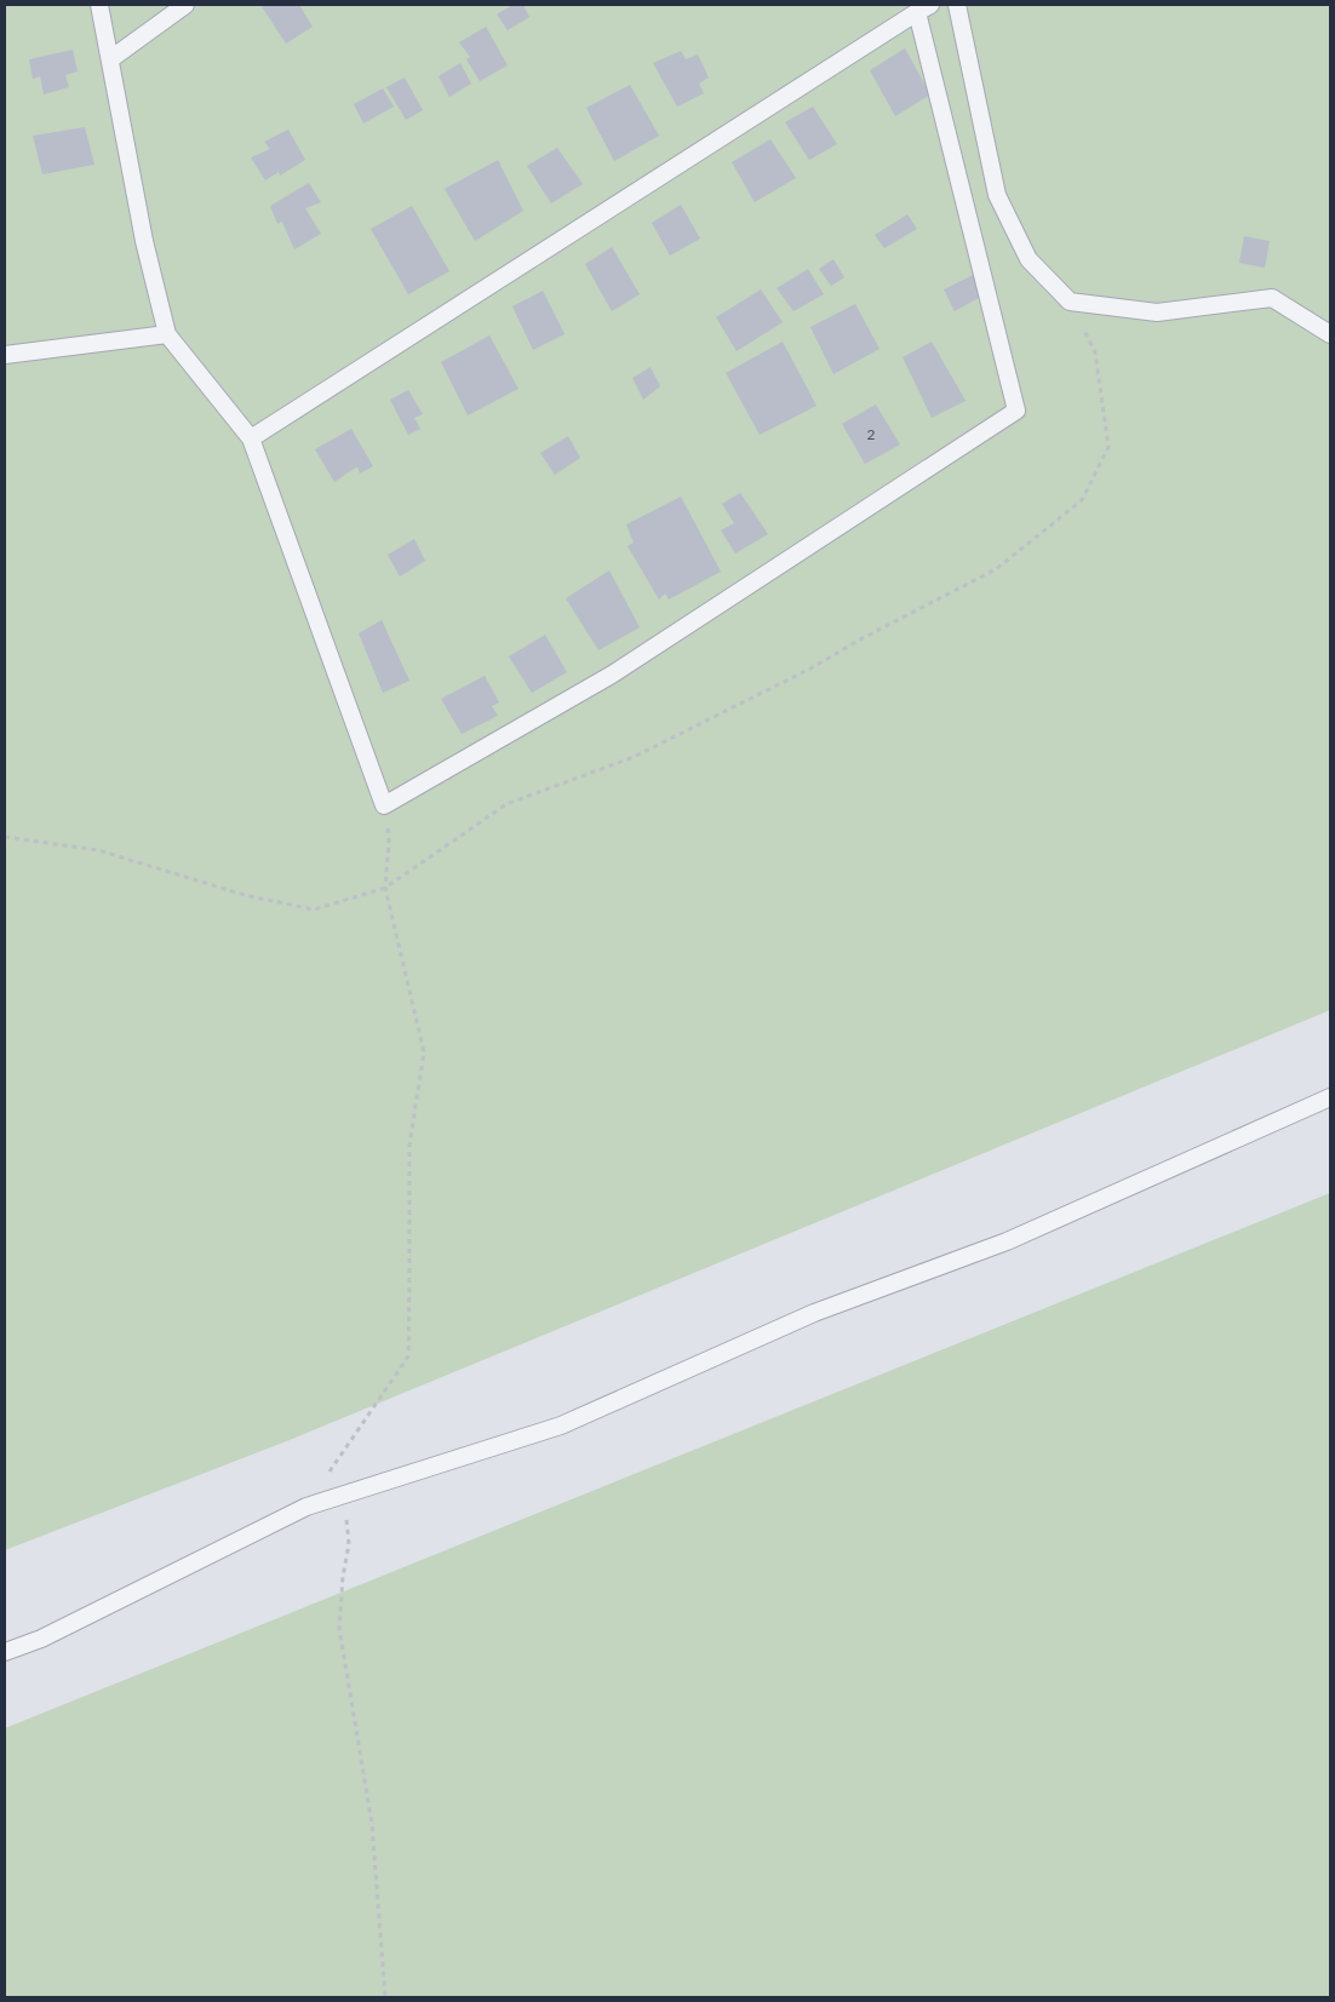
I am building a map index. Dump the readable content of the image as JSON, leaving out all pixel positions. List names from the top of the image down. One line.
{"house_numbers":["2"]}
